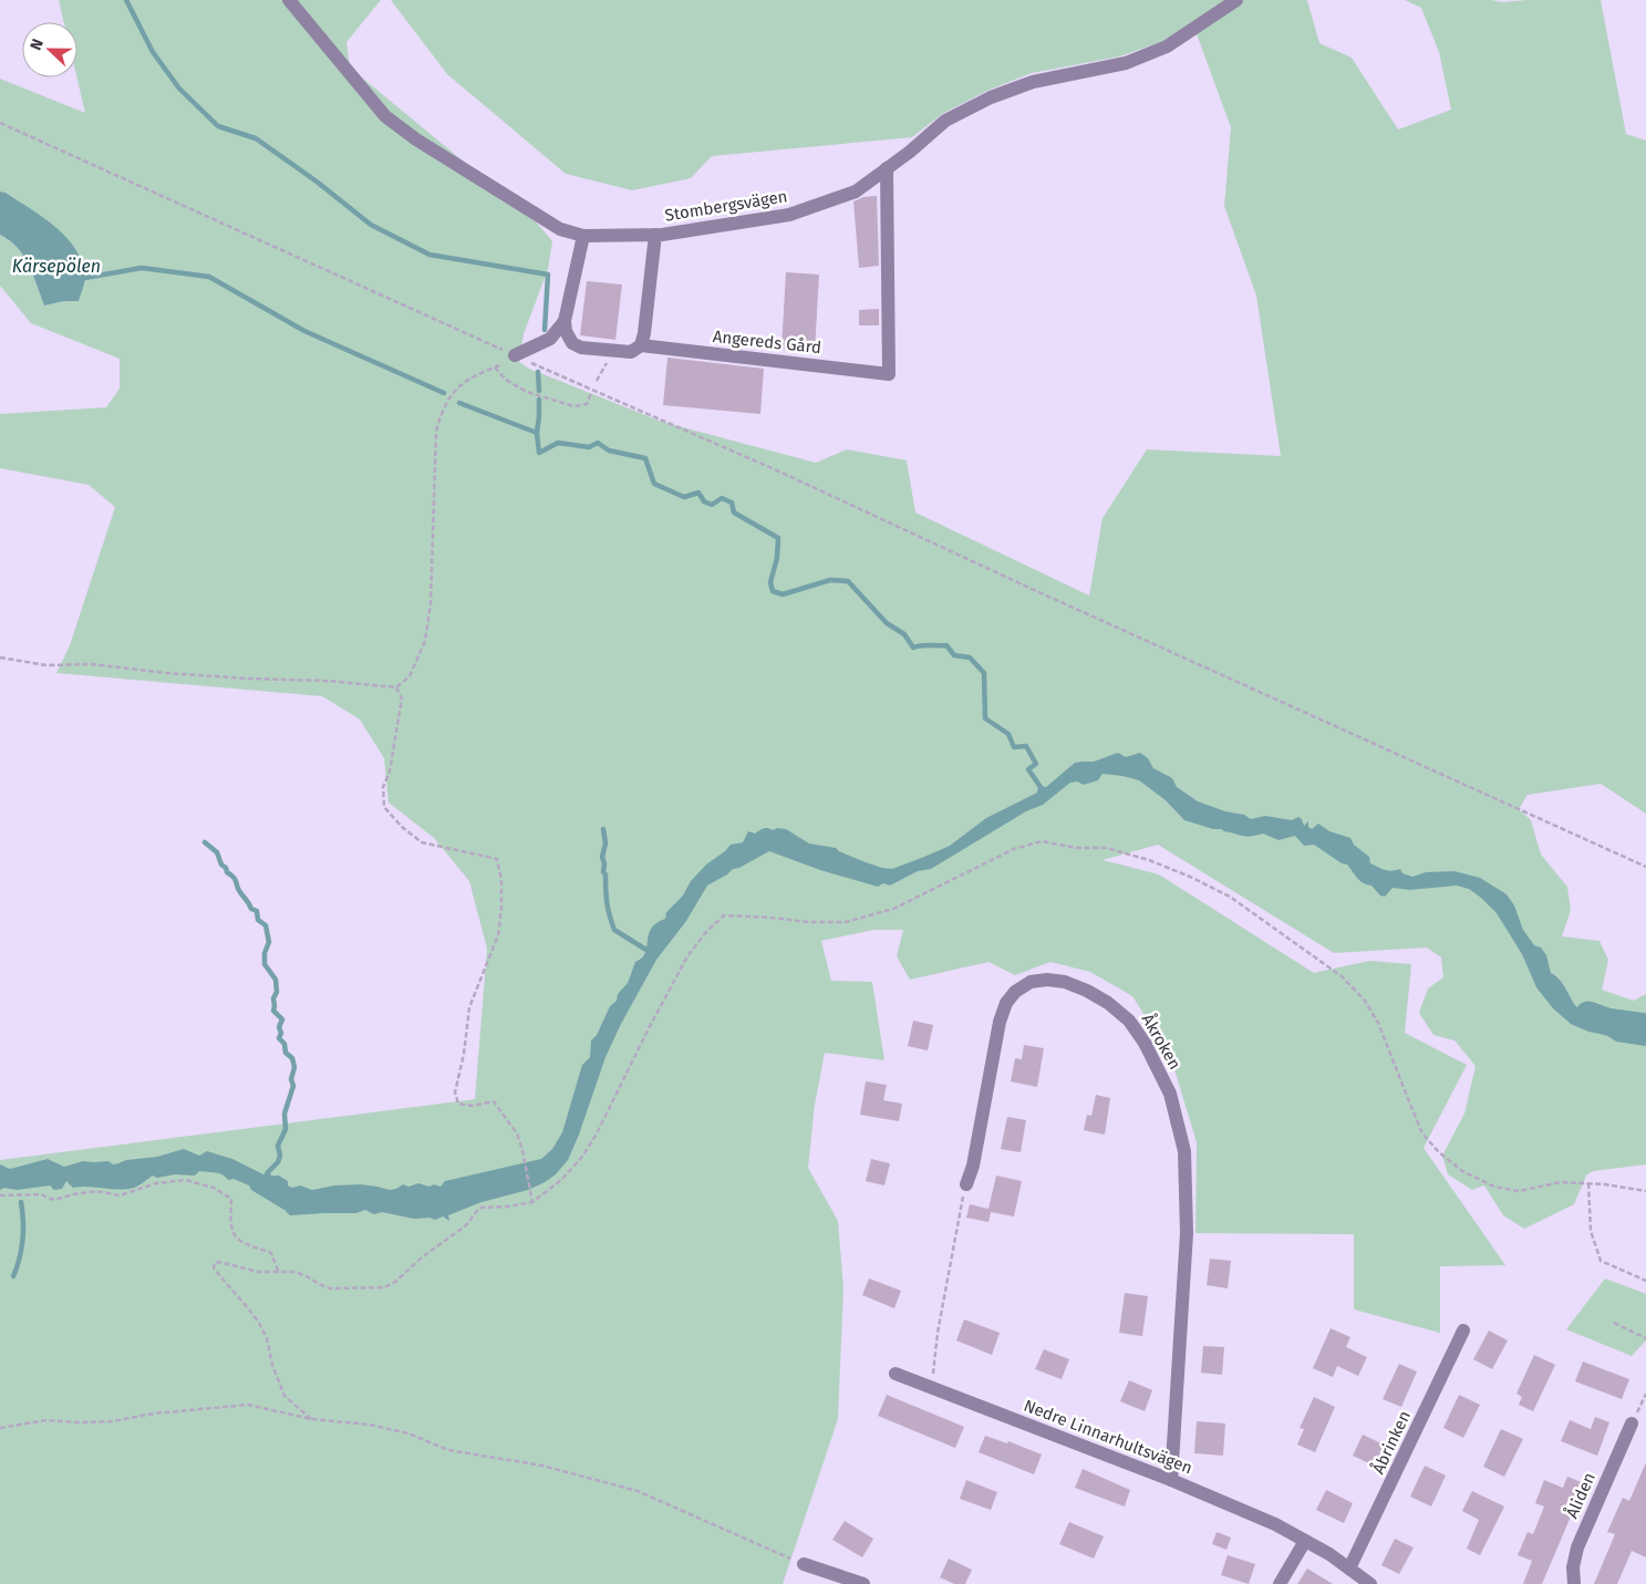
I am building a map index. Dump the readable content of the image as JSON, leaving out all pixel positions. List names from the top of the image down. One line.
{"streets":{"street":["Stombergsvägen","Angereds Gård","Åkroken","Nedre Linnarhultsvägen","Åbrinken","Åliden"]},"crossings":[["Stombergsvägen","Angereds Gård"],["Åkroken","Nedre Linnarhultsvägen"],["Nedre Linnarhultsvägen","Åbrinken"]],"water":["Kärsepölen"],"north":"left"}
